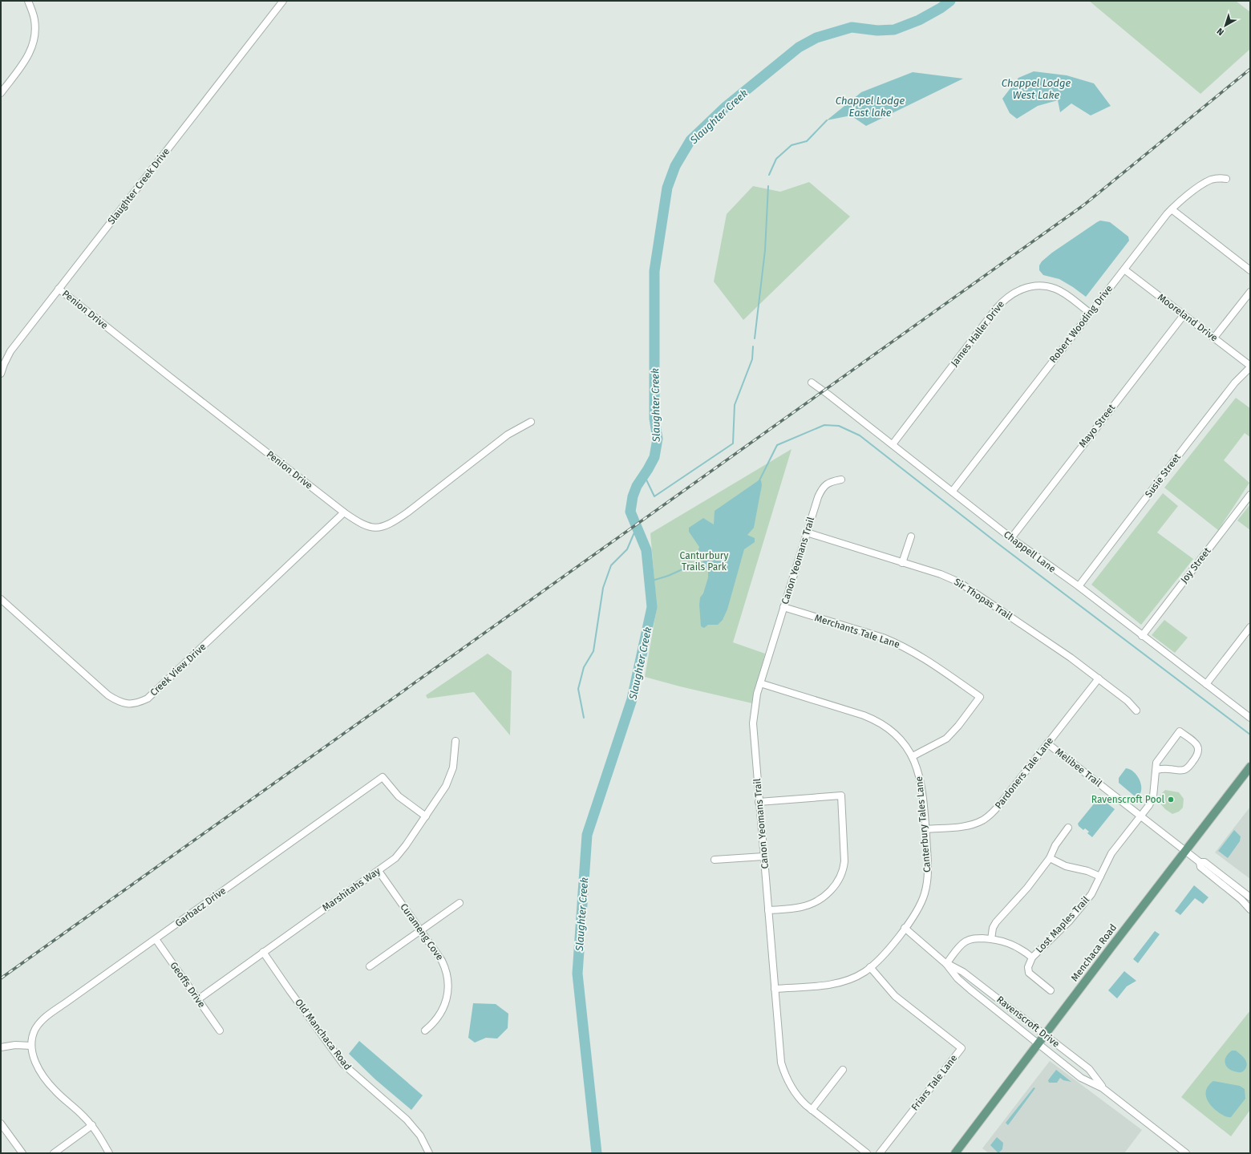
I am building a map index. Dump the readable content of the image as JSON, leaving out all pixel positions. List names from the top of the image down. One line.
{"streets":{"main road":["Menchaca Road"],"street":["Slaughter Creek Drive","Penion Drive","Mooreland Drive","Robert Wooding Drive","James Haller Drive","Mayo Street","Susie Street","Chappell Lane","Canon Yeomans Trail","Joy Street","Sir Thopas Trail","Merchants Tale Lane","Creek View Drive","Melibee Trail","Pardoners Tale Lane","Canterbury Tales Lane","Marshitahs Way","Garbacz Drive","Lost Maples Trail","Curameng Cove","Geoffs Drive","Ravenscroft Drive","Old Manchaca Road","Friars Tale Lane"]},"crossings":[["Slaughter Creek Drive","Penion Drive"],["Penion Drive","Creek View Drive"],["Mooreland Drive","Robert Wooding Drive"],["Mooreland Drive","Mayo Street"],["Mooreland Drive","Susie Street"],["Robert Wooding Drive","James Haller Drive"],["Robert Wooding Drive","Chappell Lane"],["James Haller Drive","Chappell Lane"],["Mayo Street","Chappell Lane"],["Susie Street","Chappell Lane"],["Chappell Lane","Joy Street"],["Canon Yeomans Trail","Sir Thopas Trail"],["Canon Yeomans Trail","Merchants Tale Lane"],["Canon Yeomans Trail","Canterbury Tales Lane"],["Sir Thopas Trail","Pardoners Tale Lane"],["Merchants Tale Lane","Canterbury Tales Lane"],["Melibee Trail","Pardoners Tale Lane"],["Melibee Trail","Lost Maples Trail"],["Melibee Trail","Menchaca Road"],["Pardoners Tale Lane","Canterbury Tales Lane"],["Canterbury Tales Lane","Ravenscroft Drive"],["Canterbury Tales Lane","Friars Tale Lane"],["Marshitahs Way","Garbacz Drive"],["Marshitahs Way","Curameng Cove"],["Marshitahs Way","Geoffs Drive"],["Marshitahs Way","Old Manchaca Road"],["Garbacz Drive","Geoffs Drive"],["Menchaca Road","Ravenscroft Drive"]],"water":["Chappel Lodge West Lake","Chappel Lodge East lake","Slaughter Creek"],"parks":["Canturbury Trails Park"],"places":["Ravenscroft Pool"],"north":"bottom left"}
